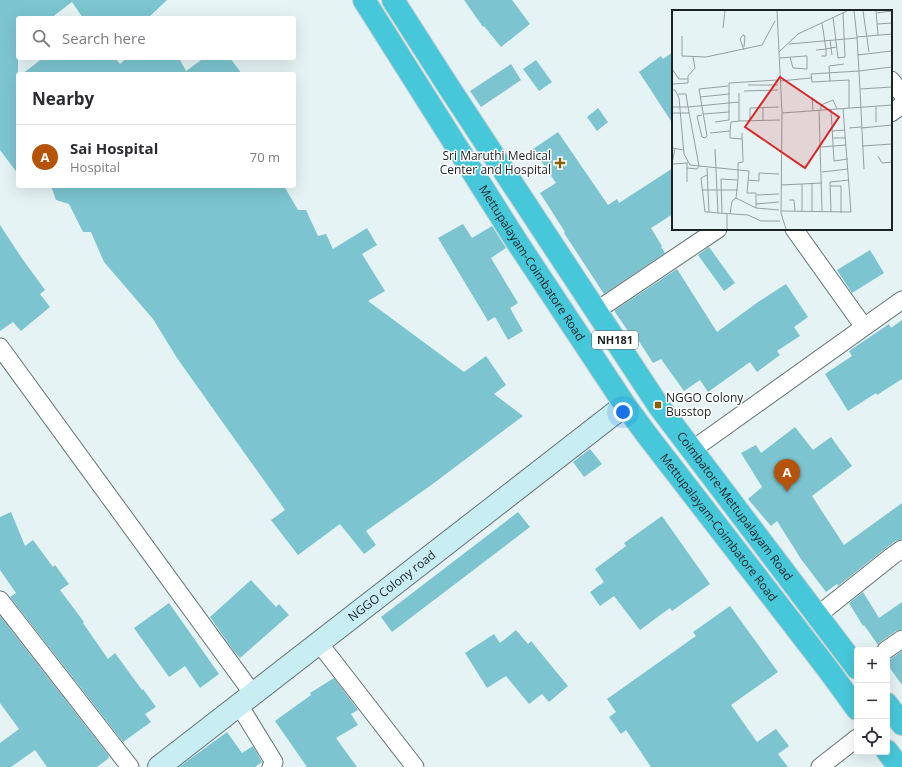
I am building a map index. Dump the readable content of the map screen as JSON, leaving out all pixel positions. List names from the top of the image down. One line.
{"streets":{"highway":["Mettupalayam-Coimbatore Road","NH181","Coimbatore-Mettupalayam Road"],"street":["NGGO Colony road"]},"crossings":[["Mettupalayam-Coimbatore Road","NGGO Colony road"]],"places":{"health":["Sri Maruthi Medical Center and Hospital"],"transit":["NGGO Colony Busstop"]},"page":{"search":"Search here","heading":"Nearby","list":[{"mark":"A","name":"Sai Hospital","note":"Hospital","value":"70 m"}],"pins":"A","map_buttons":["+","−"]}}
